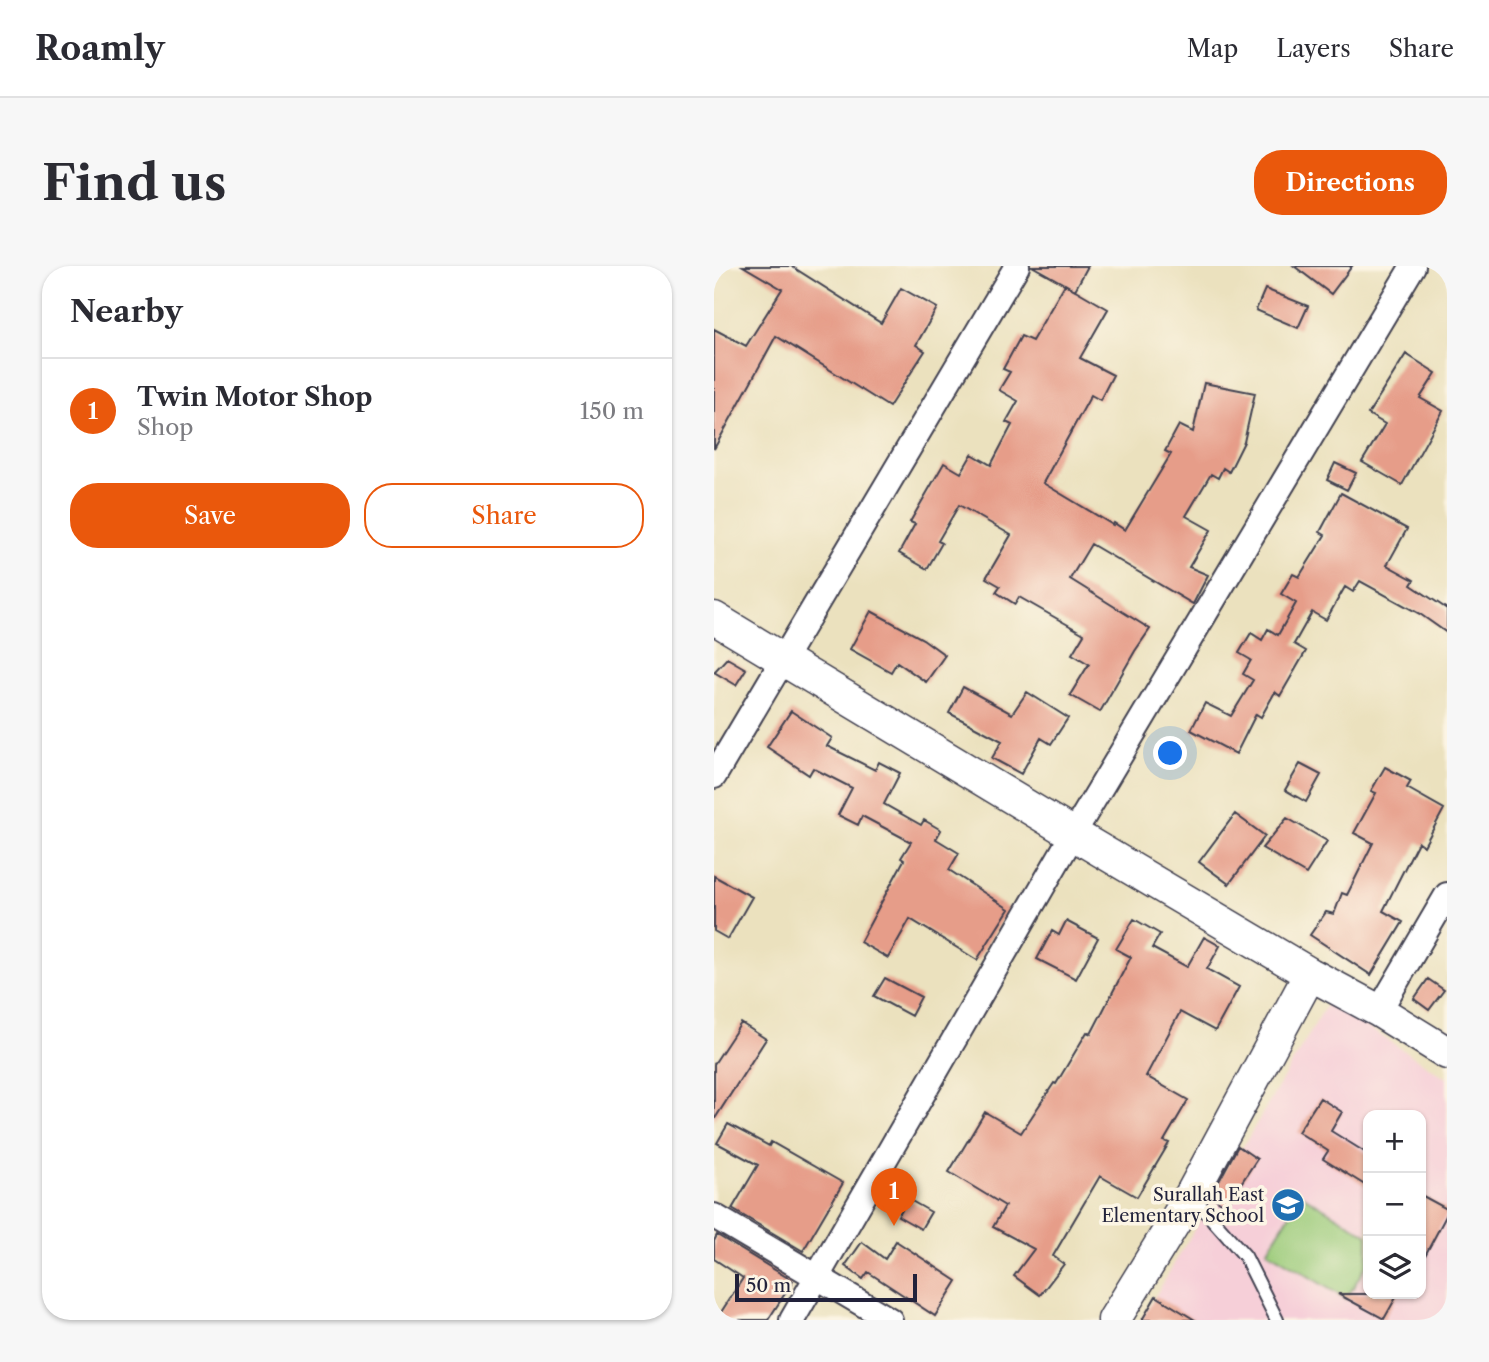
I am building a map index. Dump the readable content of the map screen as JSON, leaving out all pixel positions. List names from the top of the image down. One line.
{"places":{"school or university":["Surallah East Elementary School"]},"scale_bar":"50 m","page":{"header":"Roamly","nav":["Map","Layers","Share"],"buttons":["Directions",["Save","Share"]],"title":"Find us","heading":"Nearby","list":[{"mark":"1","name":"Twin Motor Shop","note":"Shop","value":"150 m"}],"map_buttons":["+","−"],"pins":"1","scale":"50 m"}}
